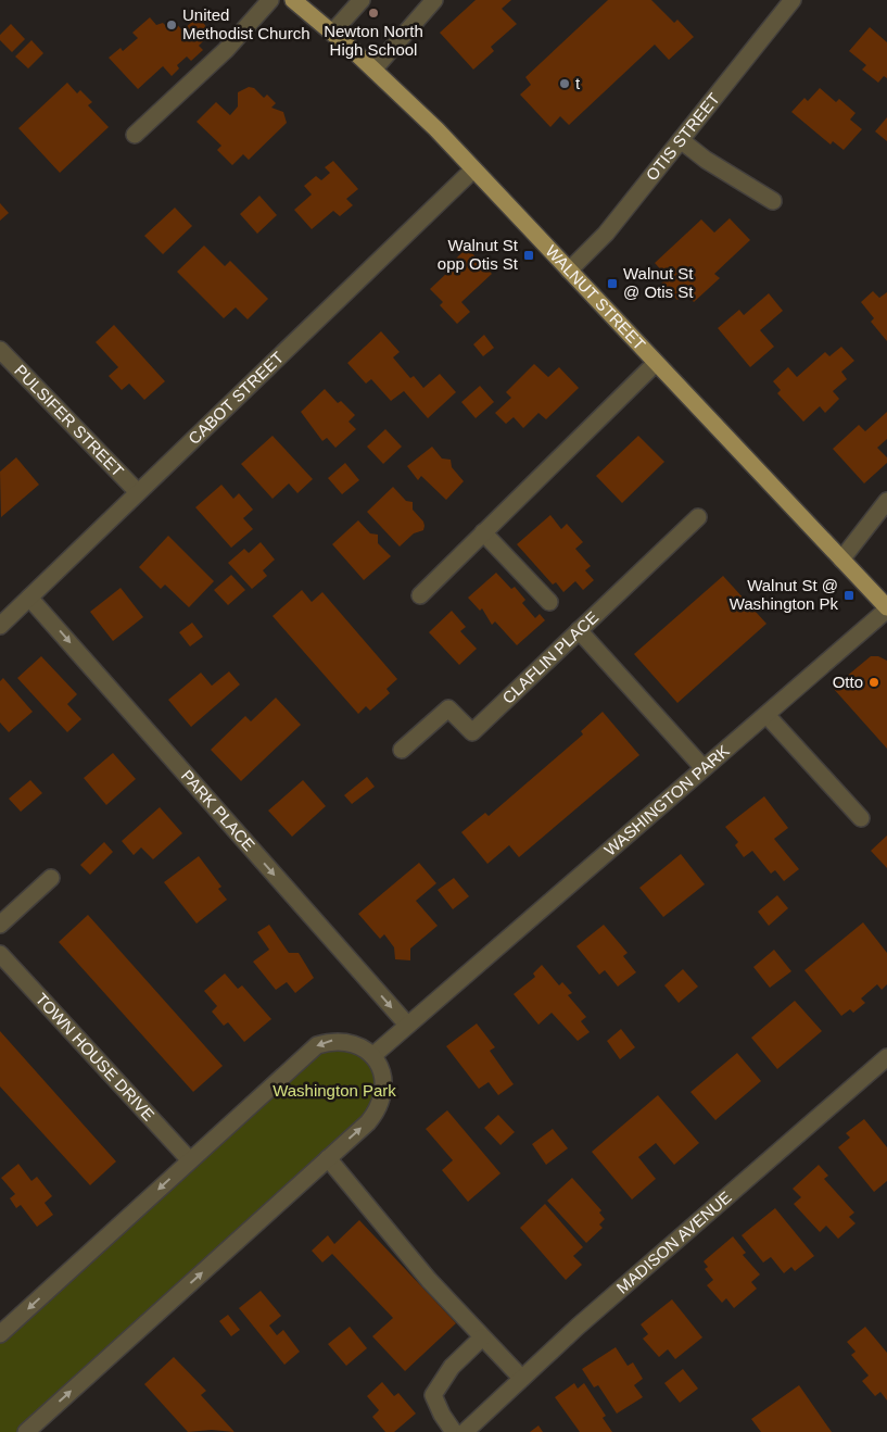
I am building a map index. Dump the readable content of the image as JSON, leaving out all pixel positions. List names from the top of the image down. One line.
{"streets":{"main road":["WALNUT STREET"],"street":["OTIS STREET","CABOT STREET","PULSIFER STREET","CLAFLIN PLACE","WASHINGTON PARK","PARK PLACE","TOWN HOUSE DRIVE","MADISON AVENUE"]},"crossings":[["OTIS STREET","WALNUT STREET"],["WALNUT STREET","CABOT STREET"],["WALNUT STREET","WASHINGTON PARK"],["CABOT STREET","PULSIFER STREET"],["CABOT STREET","PARK PLACE"],["WASHINGTON PARK","PARK PLACE"]],"one_way":["PARK PLACE"],"parks":["Washington Park"],"places":{"other":["Newton North High School","United Methodist Church","t","Otto"],"transit":["Walnut St opp Otis St","Walnut St @ Otis St","Walnut St @ Washington Pk"]}}
